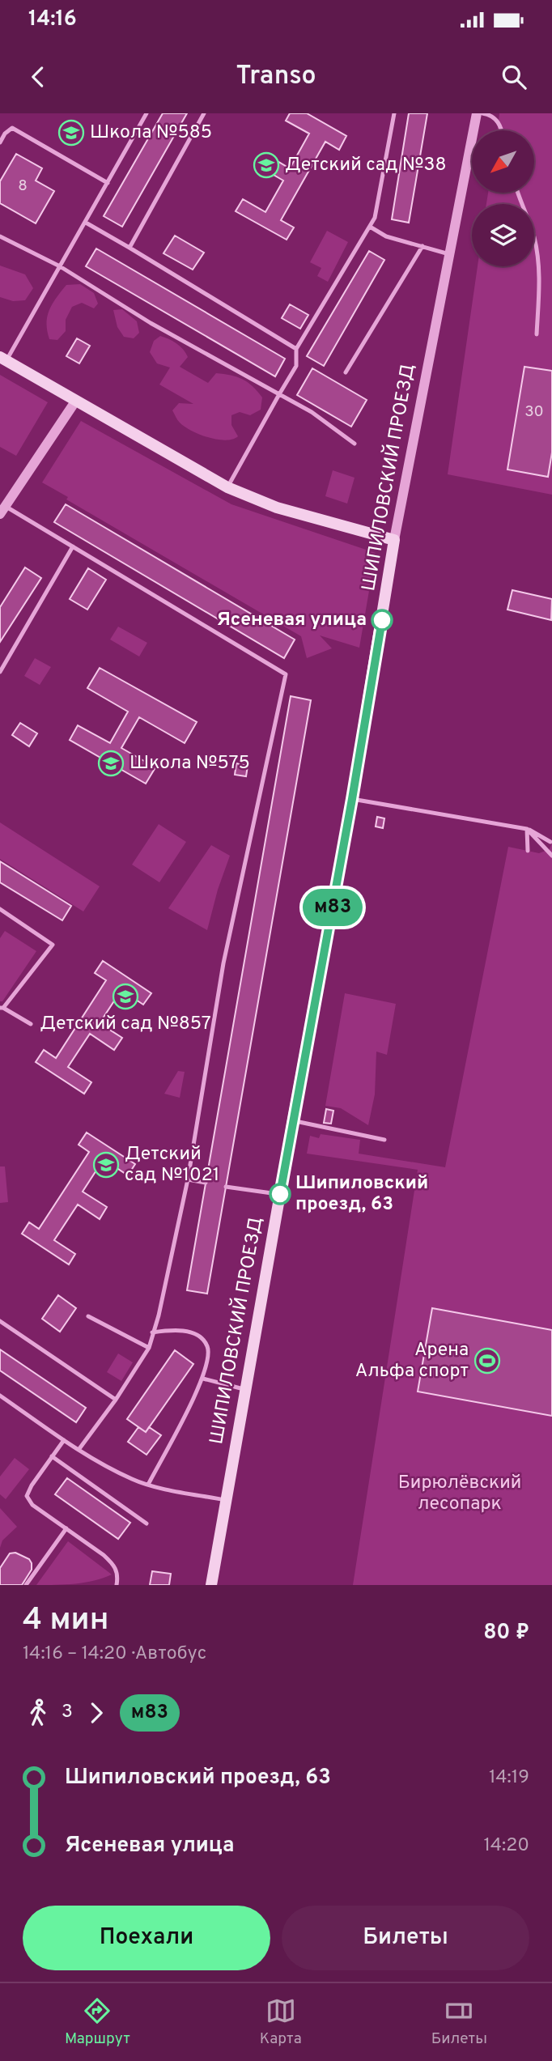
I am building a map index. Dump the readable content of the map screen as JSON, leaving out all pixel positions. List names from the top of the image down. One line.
{"streets":{"main road":["ШИПИЛОВСКИЙ ПРОЕЗД"]},"parks":["Бирюлёвский лесопарк"],"places":{"school or university":["Школа №585","Детский сад №38","Школа №575","Детский сад №857","Детский сад №1021"],"other":["Ясеневая улица","Шипиловский проезд, 63"],"sports":["Арена Альфа спорт"]},"lines":["bus line м83"],"house_numbers":["8","30"],"north":"bottom left","page":{"status":"14:16","header":"Transo","on_map":"м83","heading":["4 мин","14:16 – 14:20 · Автобус","80 ₽"],"legs":["3","м83"],"list":[{"name":"Шипиловский проезд, 63","value":"14:19"},{"name":"Ясеневая улица","value":"14:20"}],"buttons":["Поехали","Билеты"],"tabs":["Маршрут","Карта","Билеты"]}}
